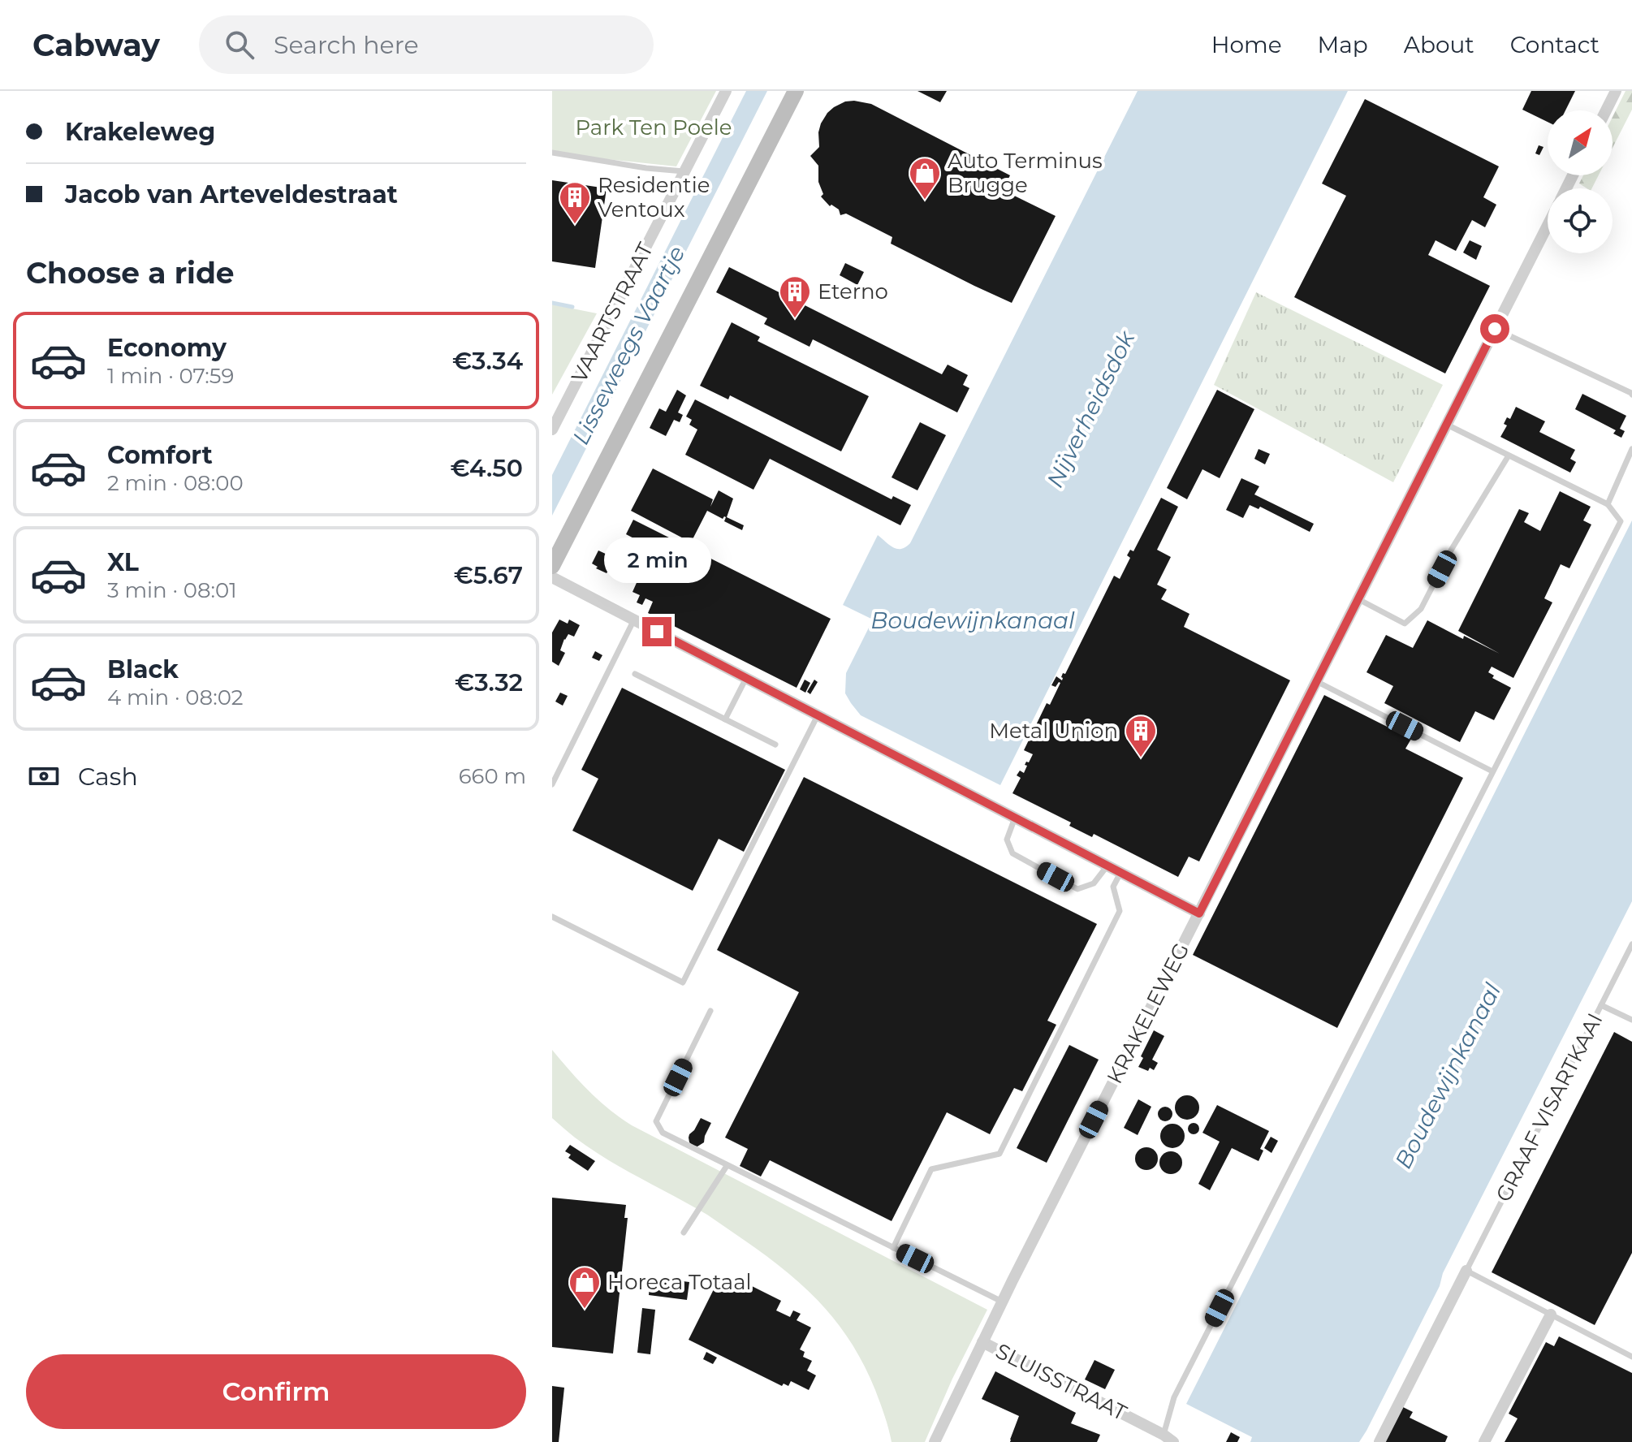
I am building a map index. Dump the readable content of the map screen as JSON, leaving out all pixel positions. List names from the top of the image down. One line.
{"streets":{"street":["VAARTSTRAAT","KRAKELEWEG","SLUISSTRAAT"],"lane":["GRAAF VISARTKAAI"]},"crossings":[["KRAKELEWEG","SLUISSTRAAT"]],"water":["Lisseweegs Vaartje","Nijverheidsdok","Boudewijnkanaal"],"parks":["Park Ten Poele"],"places":{"shop":["Auto Terminus Brugge","Horeca Totaal"],"building":["Residentie Ventoux","Eterno","Metal Union"]},"north":"top right","page":{"header":"Cabway","search":"Search here","nav":["Home","Map","About","Contact"],"banner":["Krakeleweg","Jacob van Arteveldestraat"],"heading":"Choose a ride","list":[{"name":"Economy","note":"1 min · 07:59","value":"€3.34"},{"name":"Comfort","note":"2 min · 08:00","value":"€4.50"},{"name":"XL","note":"3 min · 08:01","value":"€5.67"},{"name":"Black","note":"4 min · 08:02","value":"€3.32"}],"bubble":"2 min","pay":["Cash","660 m"],"buttons":"Confirm"}}
